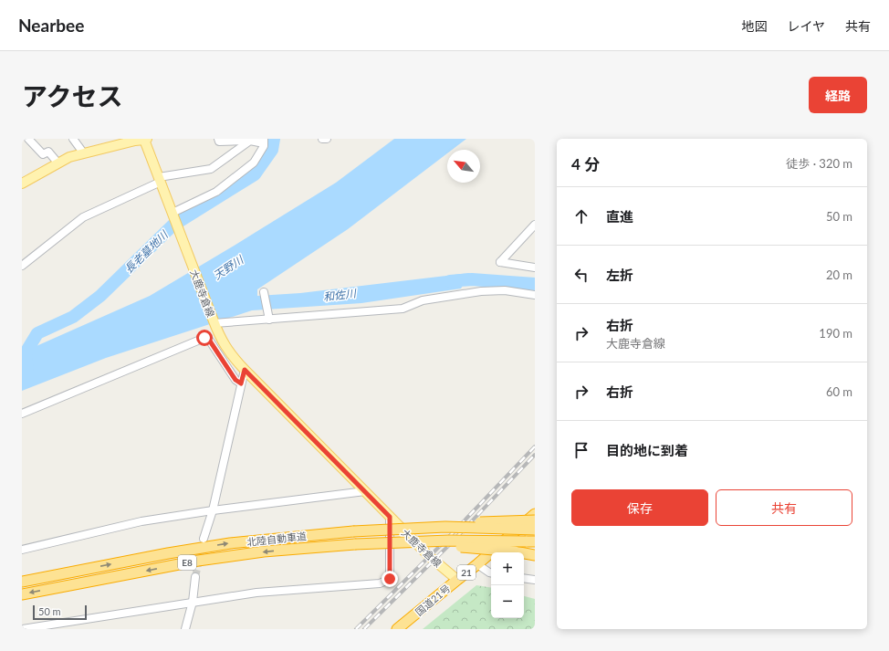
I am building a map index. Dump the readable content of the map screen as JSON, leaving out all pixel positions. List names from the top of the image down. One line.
{"streets":{"highway":["北陸自動車道","E8","21","国道21号"],"main road":["大鹿寺倉線"]},"crossings":[["大鹿寺倉線","国道21号"]],"water":["長老墓地川","天野川","和佐川"],"scale_bar":"50 m","north":"top left","page":{"header":"Nearbee","nav":["地図","レイヤ","共有"],"title":"アクセス","buttons":["経路",["保存","共有"]],"heading":["4 分","徒歩 · 320 m"],"list":[["直進","50 m"],["左折","20 m"],["右折","大鹿寺倉線","190 m"],["右折","60 m"],"目的地に到着"],"map_buttons":["+","−"],"scale":"50 m"}}
